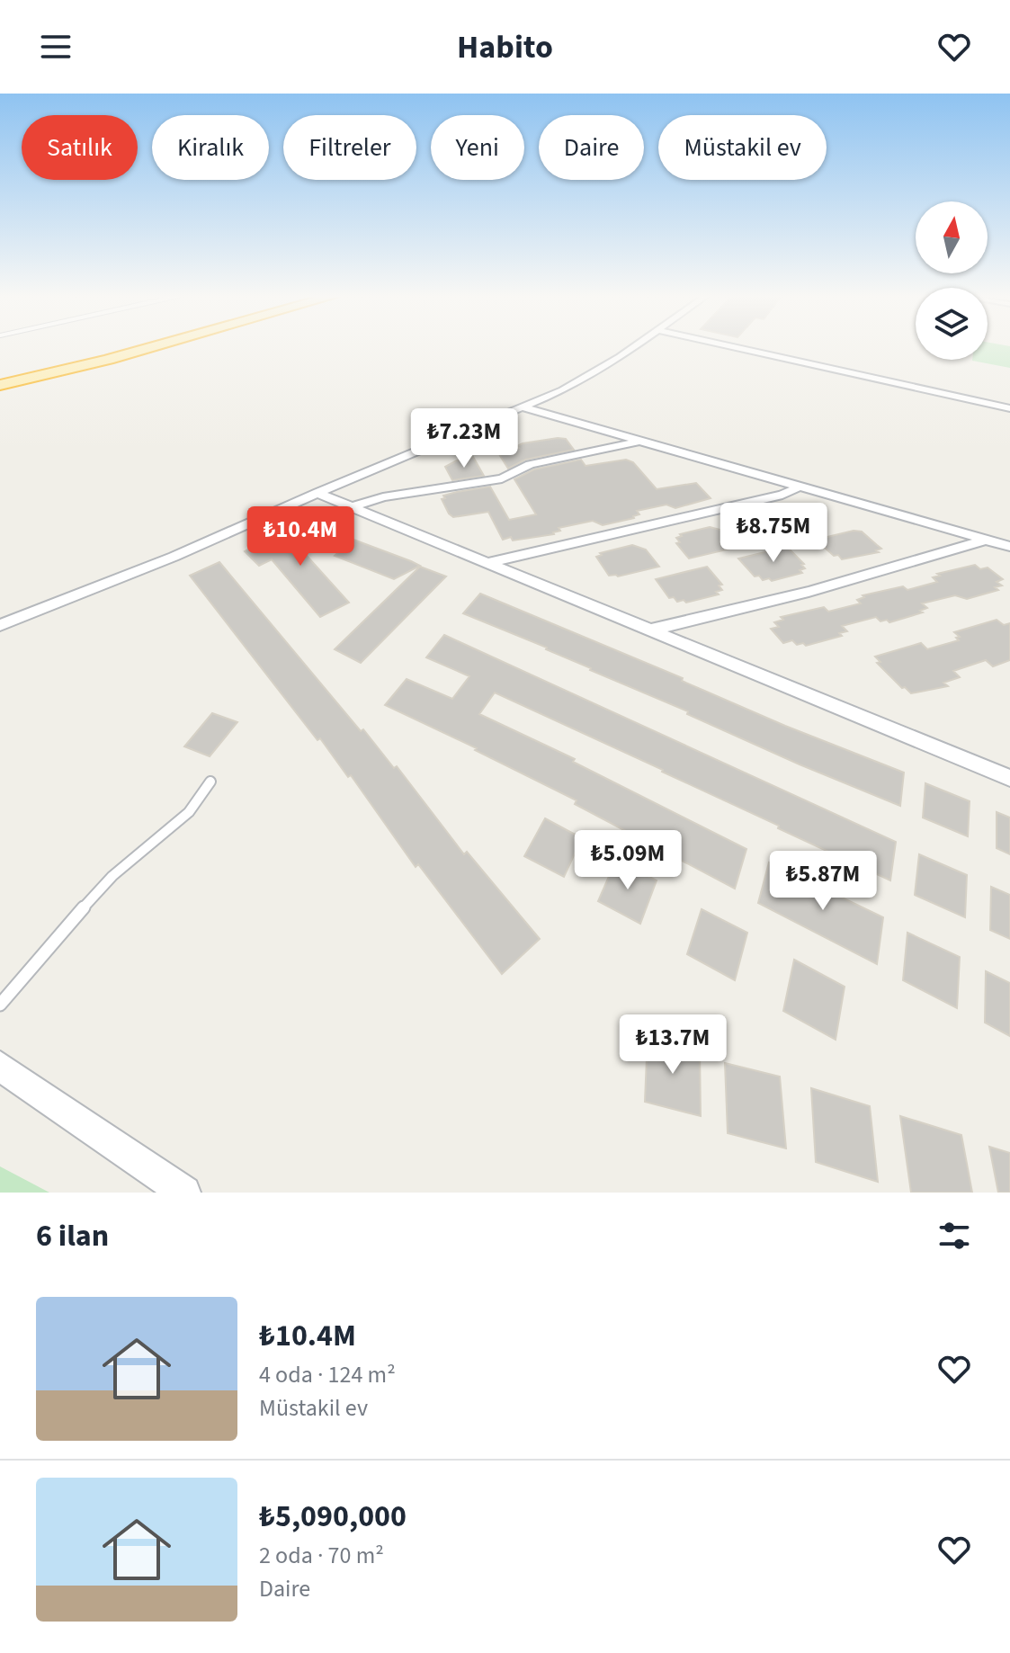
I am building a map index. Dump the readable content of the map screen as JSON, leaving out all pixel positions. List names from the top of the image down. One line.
{"north":"top","page":{"header":"Habito","chip":["Satılık","Kiralık","Filtreler","Yeni","Daire","Müstakil ev"],"price":["₺7.23M","₺8.75M","₺10.4M","₺5.09M","₺5.87M","₺13.7M"],"heading":"6 ilan","list":[{"name":"₺10.4M","note":"4 oda · 124 m² · Müstakil ev"},{"name":"₺5,090,000","note":"2 oda · 70 m² · Daire"}]}}
